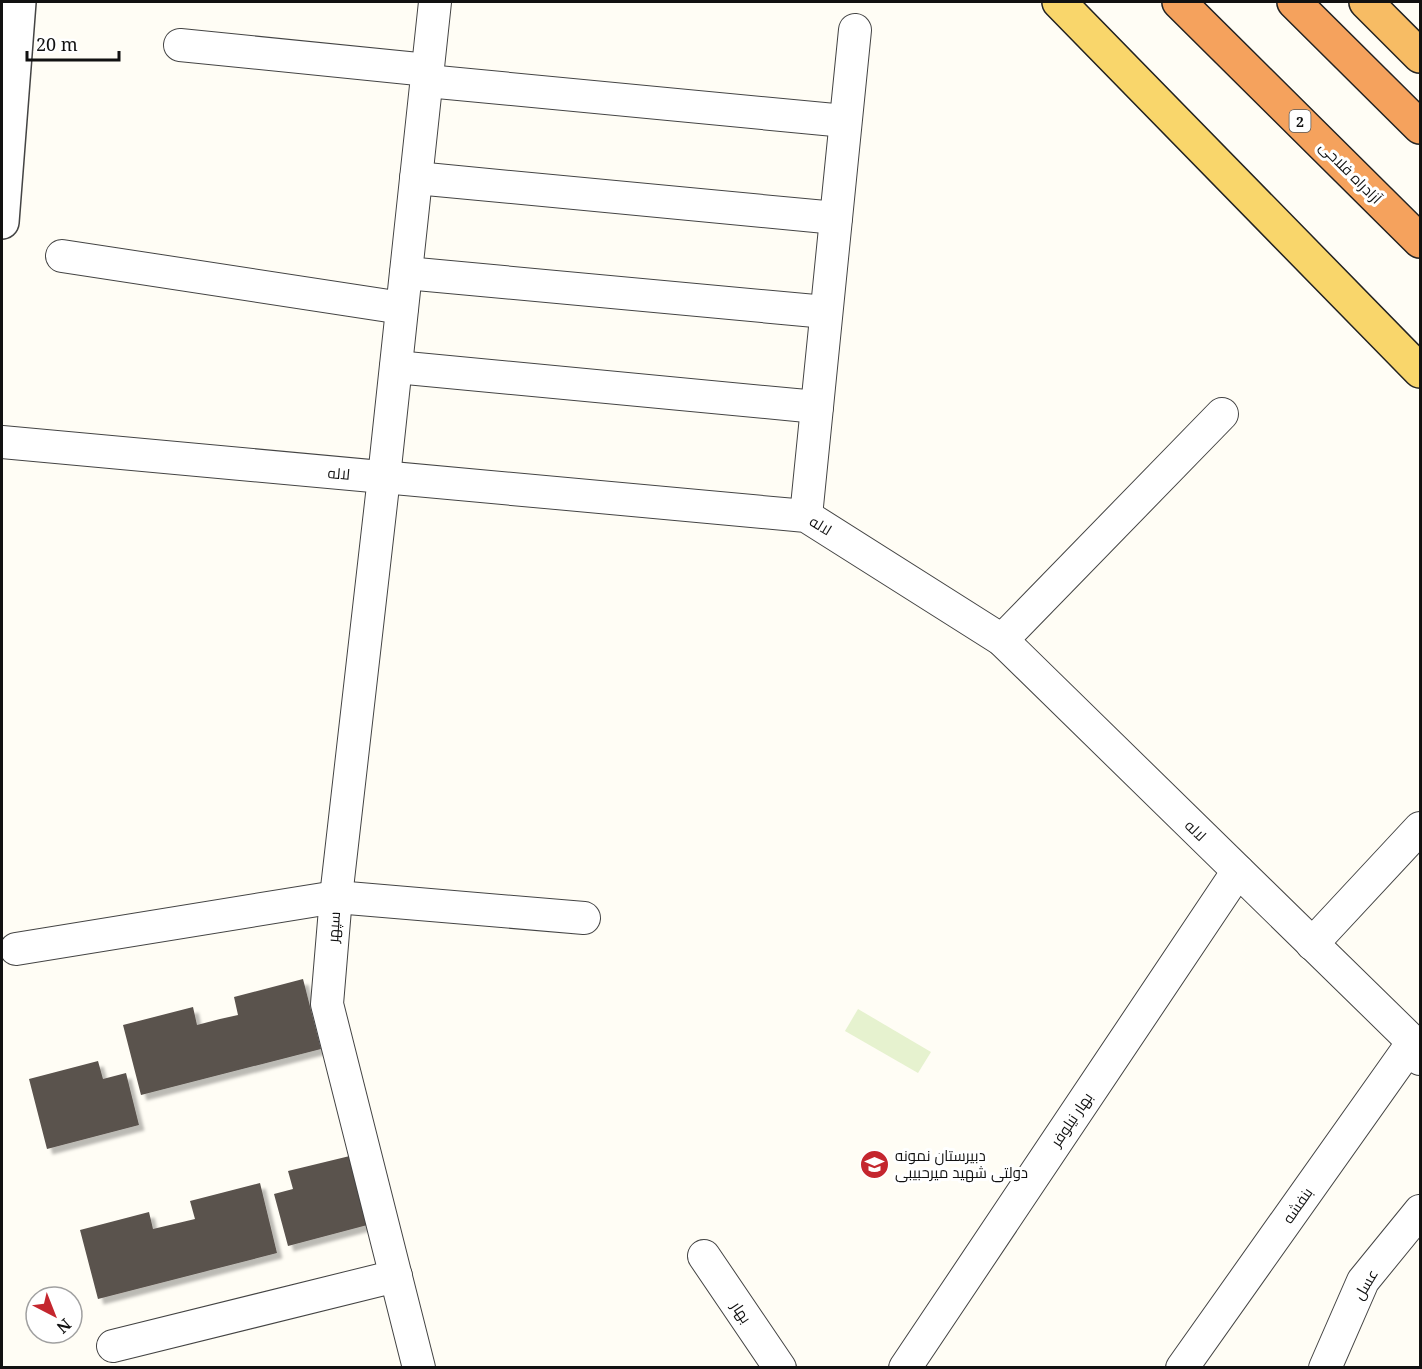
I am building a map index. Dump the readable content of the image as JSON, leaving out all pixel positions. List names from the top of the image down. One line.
{"streets":{"highway":["2","آزادراه فلاحی"],"street":["لاله","سپهر","بهار نیلوفر","بنفشه","عسل","بهار"]},"crossings":[["لاله","سپهر"],["لاله","بهار نیلوفر"],["لاله","بنفشه"]],"places":{"school or university":["دبیرستان نمونه دولتی شهید میرحبیبی"]},"scale_bar":"20 m","north":"bottom right"}
